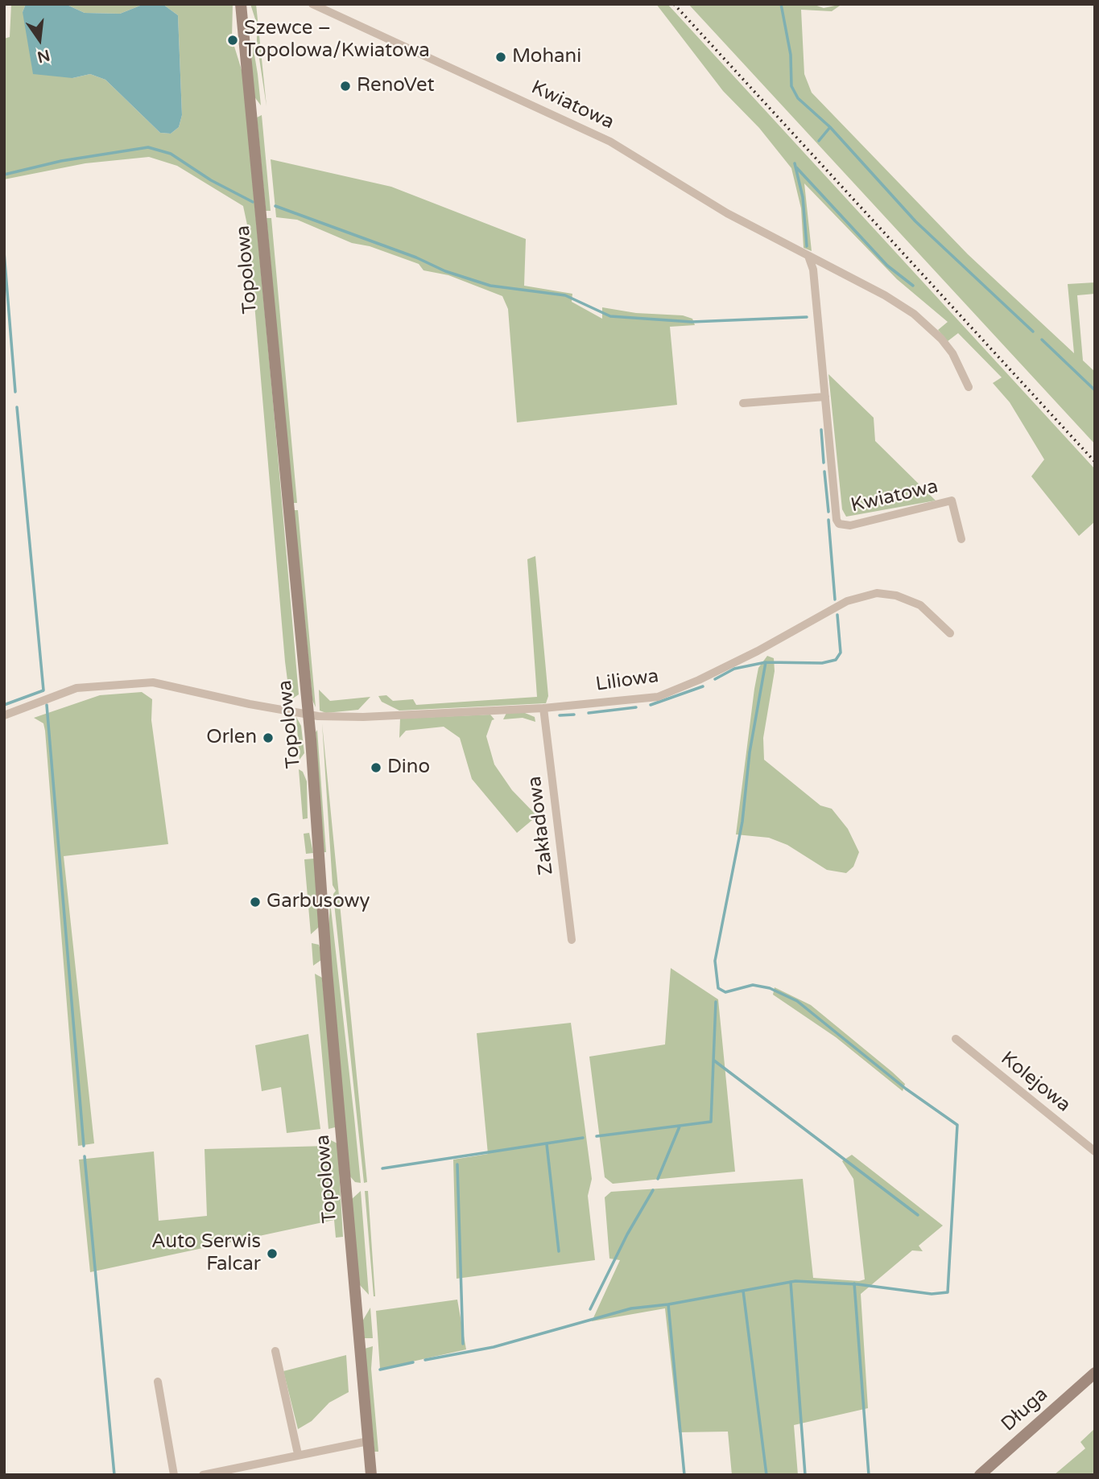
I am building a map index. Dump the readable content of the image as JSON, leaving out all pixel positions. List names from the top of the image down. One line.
{"streets":{"main road":["Topolowa","Długa"],"street":["Kwiatowa","Liliowa","Zakładowa","Kolejowa"]},"crossings":[["Topolowa","Liliowa"],["Liliowa","Zakładowa"]],"places":["Szewce – Topolowa/Kwiatowa","Mohani","RenoVet","Orlen","Dino","Garbusowy","Auto Serwis Falcar"],"north":"bottom"}
